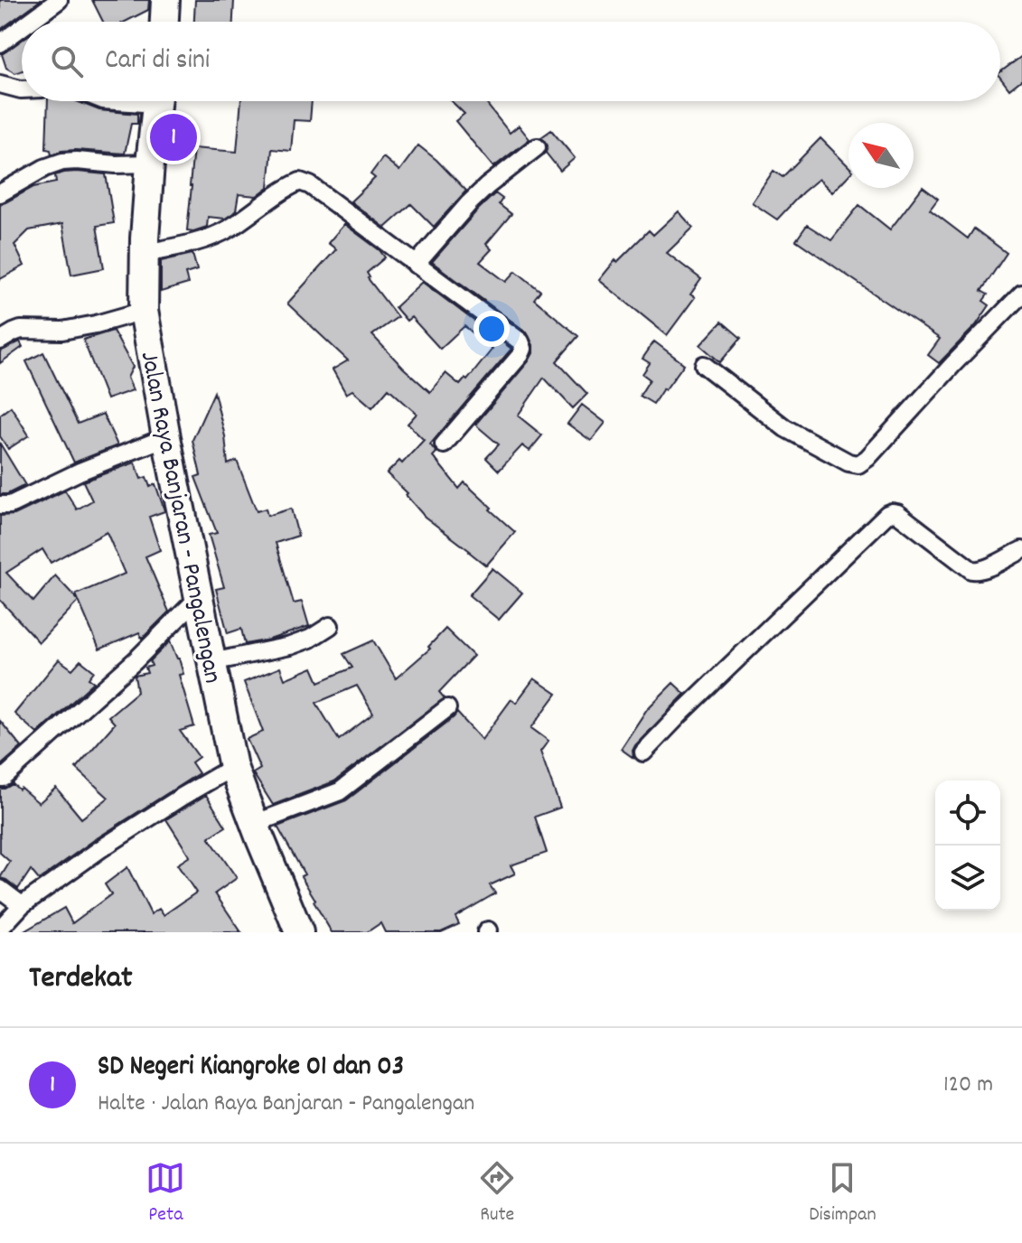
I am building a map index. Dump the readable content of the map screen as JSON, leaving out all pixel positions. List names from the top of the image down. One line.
{"streets":{"main road":["Jalan Raya Banjaran - Pangalengan"]},"north":"top left","page":{"search":"Cari di sini","pins":"1","heading":"Terdekat","list":[{"mark":"1","name":"SD Negeri Kiangroke 01 dan 03","note":"Halte · Jalan Raya Banjaran - Pangalengan","value":"120 m"}],"nav":["Peta","Rute","Disimpan"]}}
